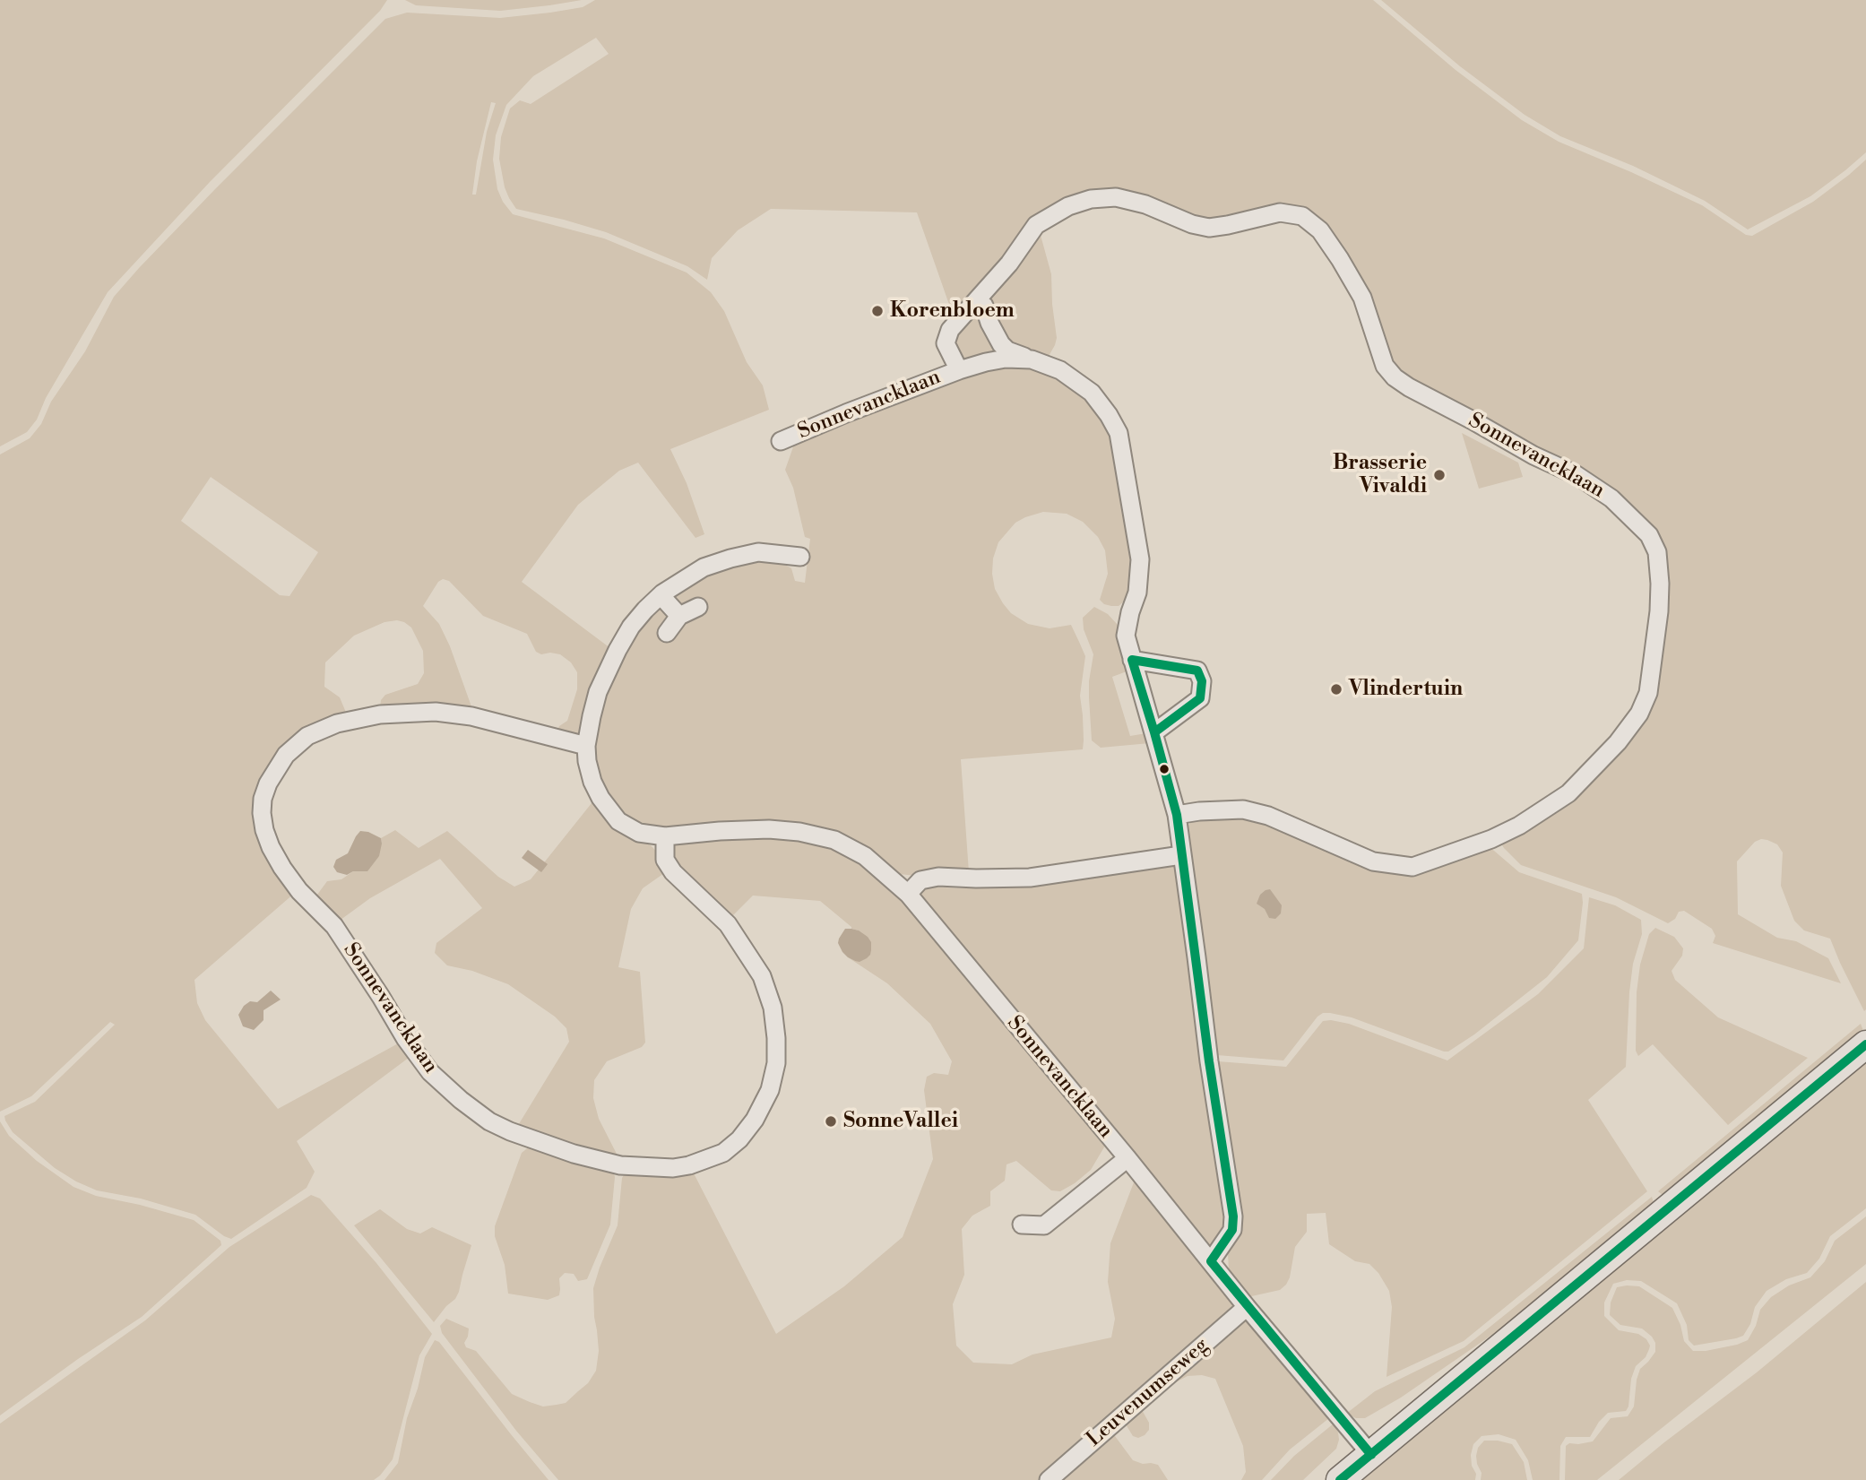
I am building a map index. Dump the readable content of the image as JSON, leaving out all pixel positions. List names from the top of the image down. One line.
{"streets":{"street":["Sonnevancklaan","Leuvenumseweg"]},"crossings":[["Sonnevancklaan","Leuvenumseweg"]],"places":["Korenbloem","Brasserie Vivaldi","Vlindertuin","SonneVallei"]}
